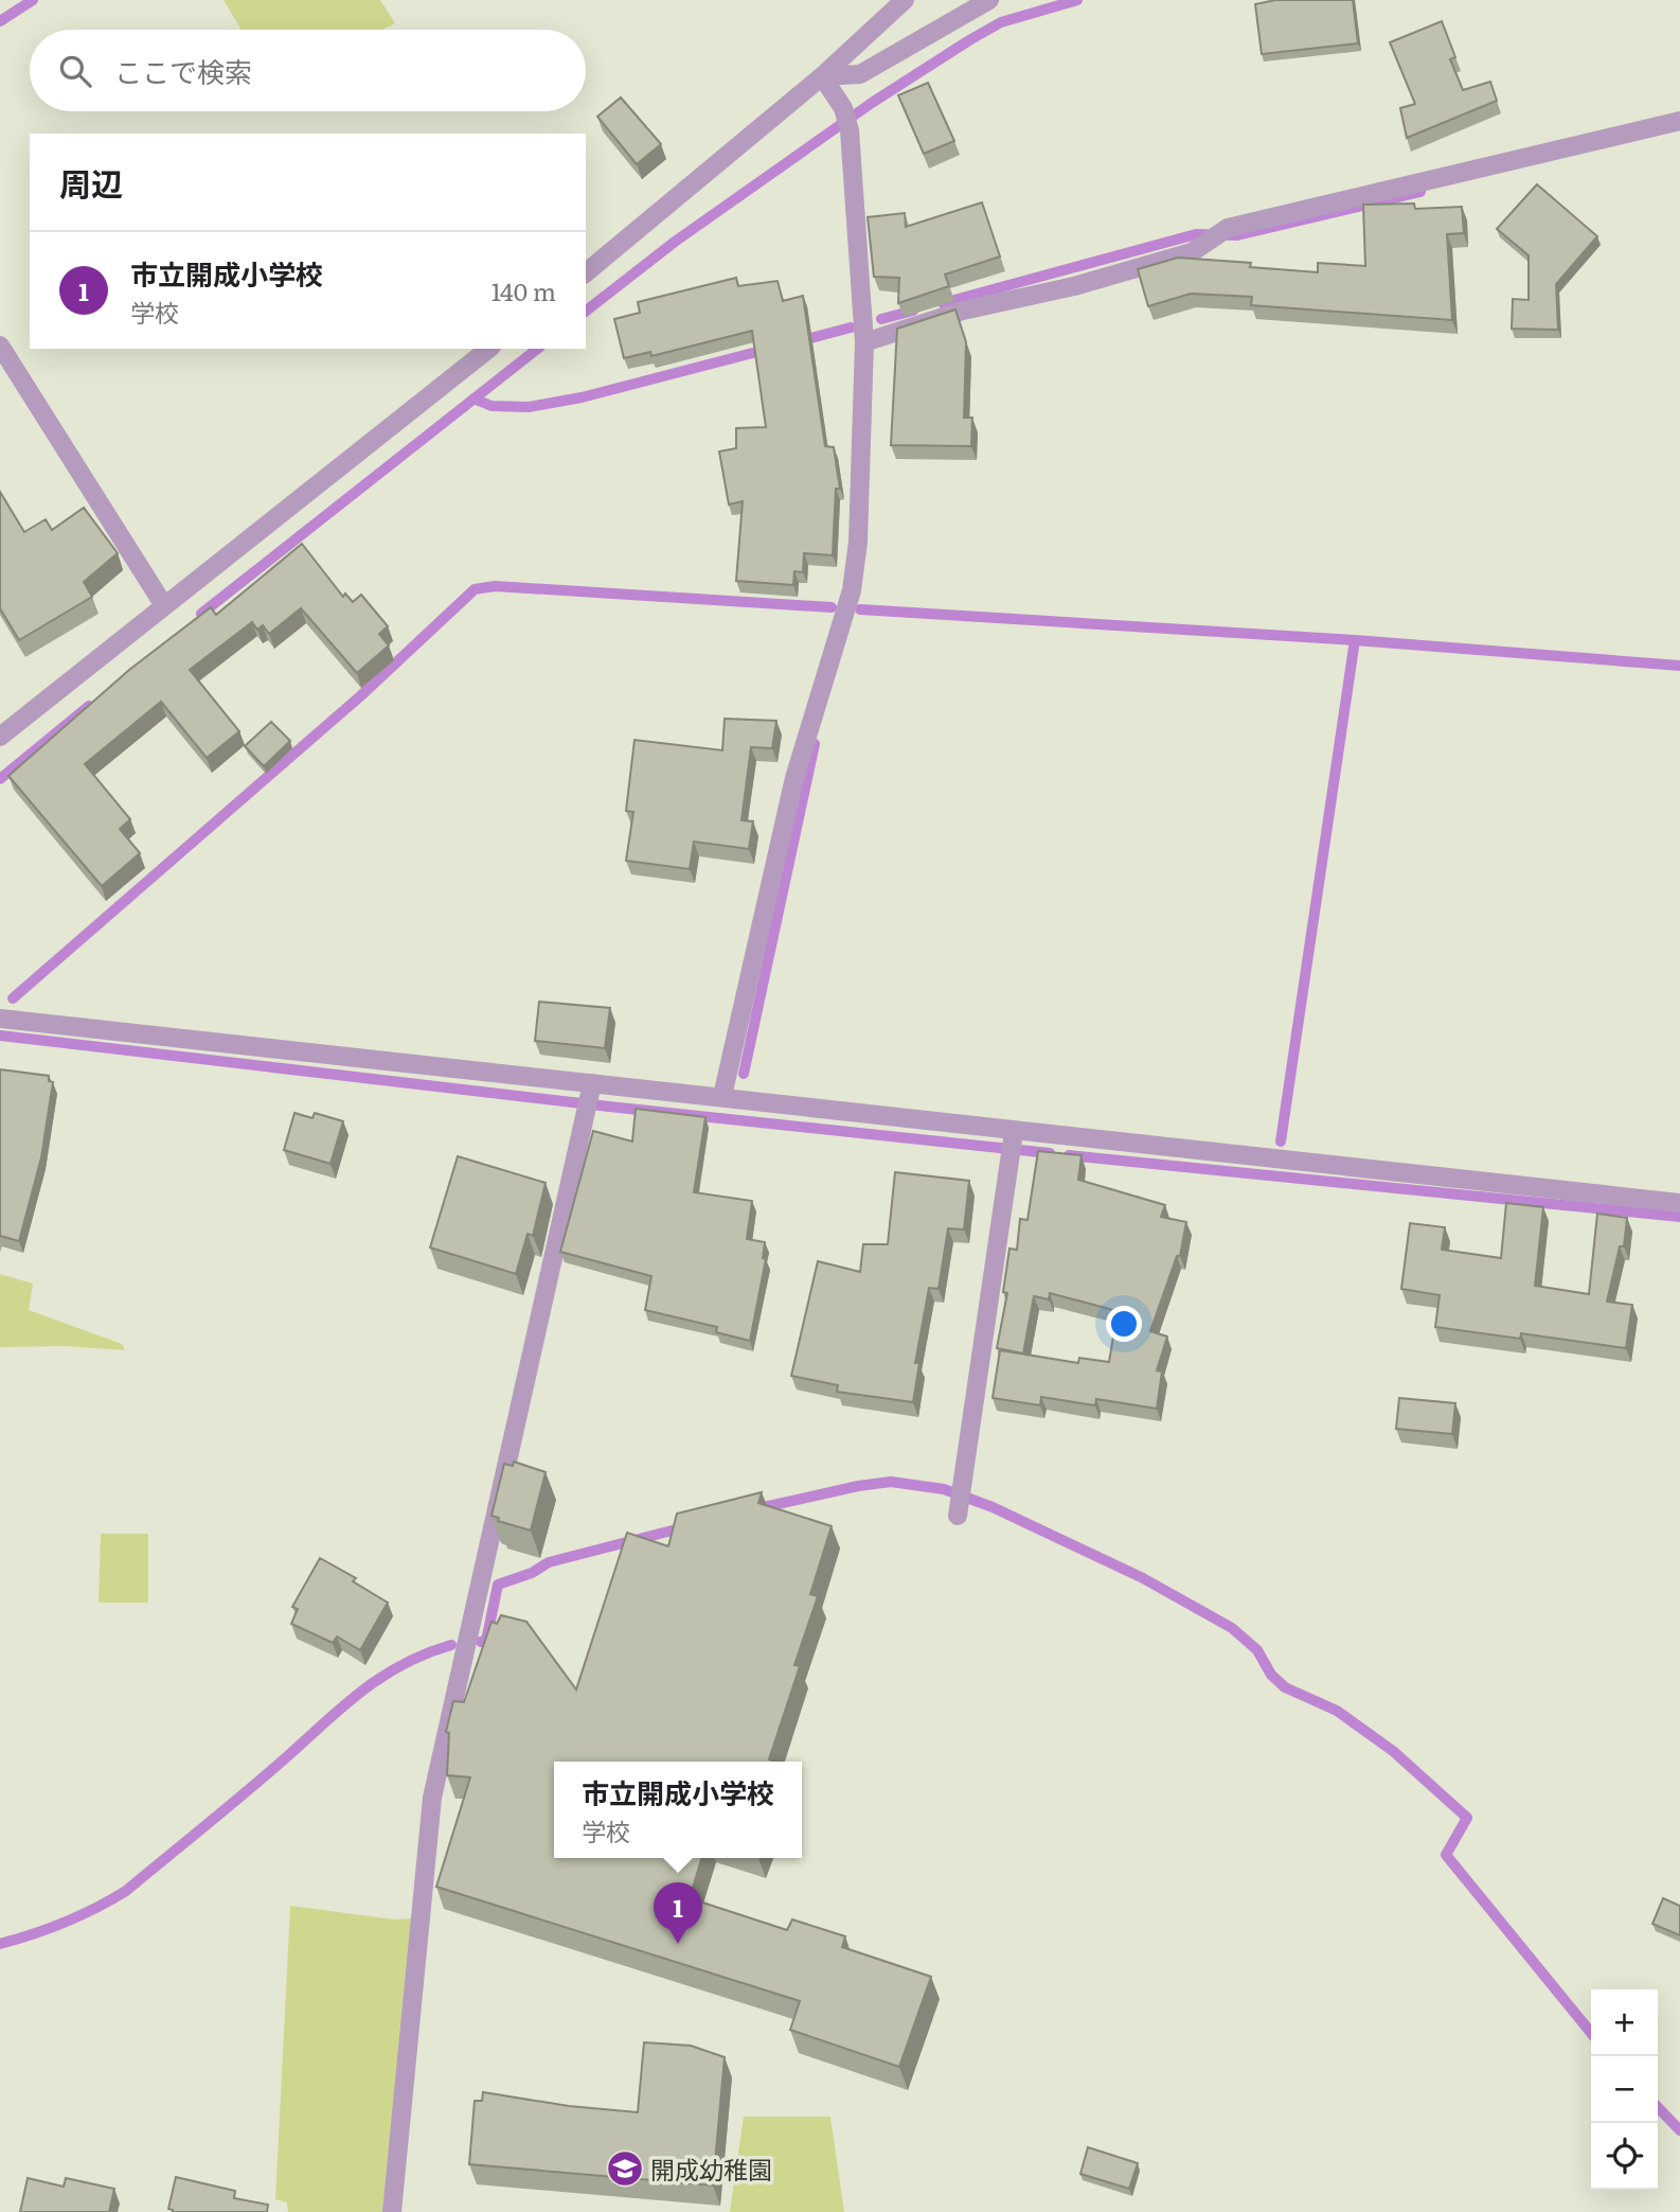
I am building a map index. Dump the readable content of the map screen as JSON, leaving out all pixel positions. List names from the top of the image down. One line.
{"places":{"school or university":["開成幼稚園"]},"page":{"search":"ここで検索","heading":"周辺","list":[{"mark":"1","name":"市立開成小学校","note":"学校","value":"140 m"}],"popup":["市立開成小学校","学校"],"pins":"1","map_buttons":["+","−"]}}
